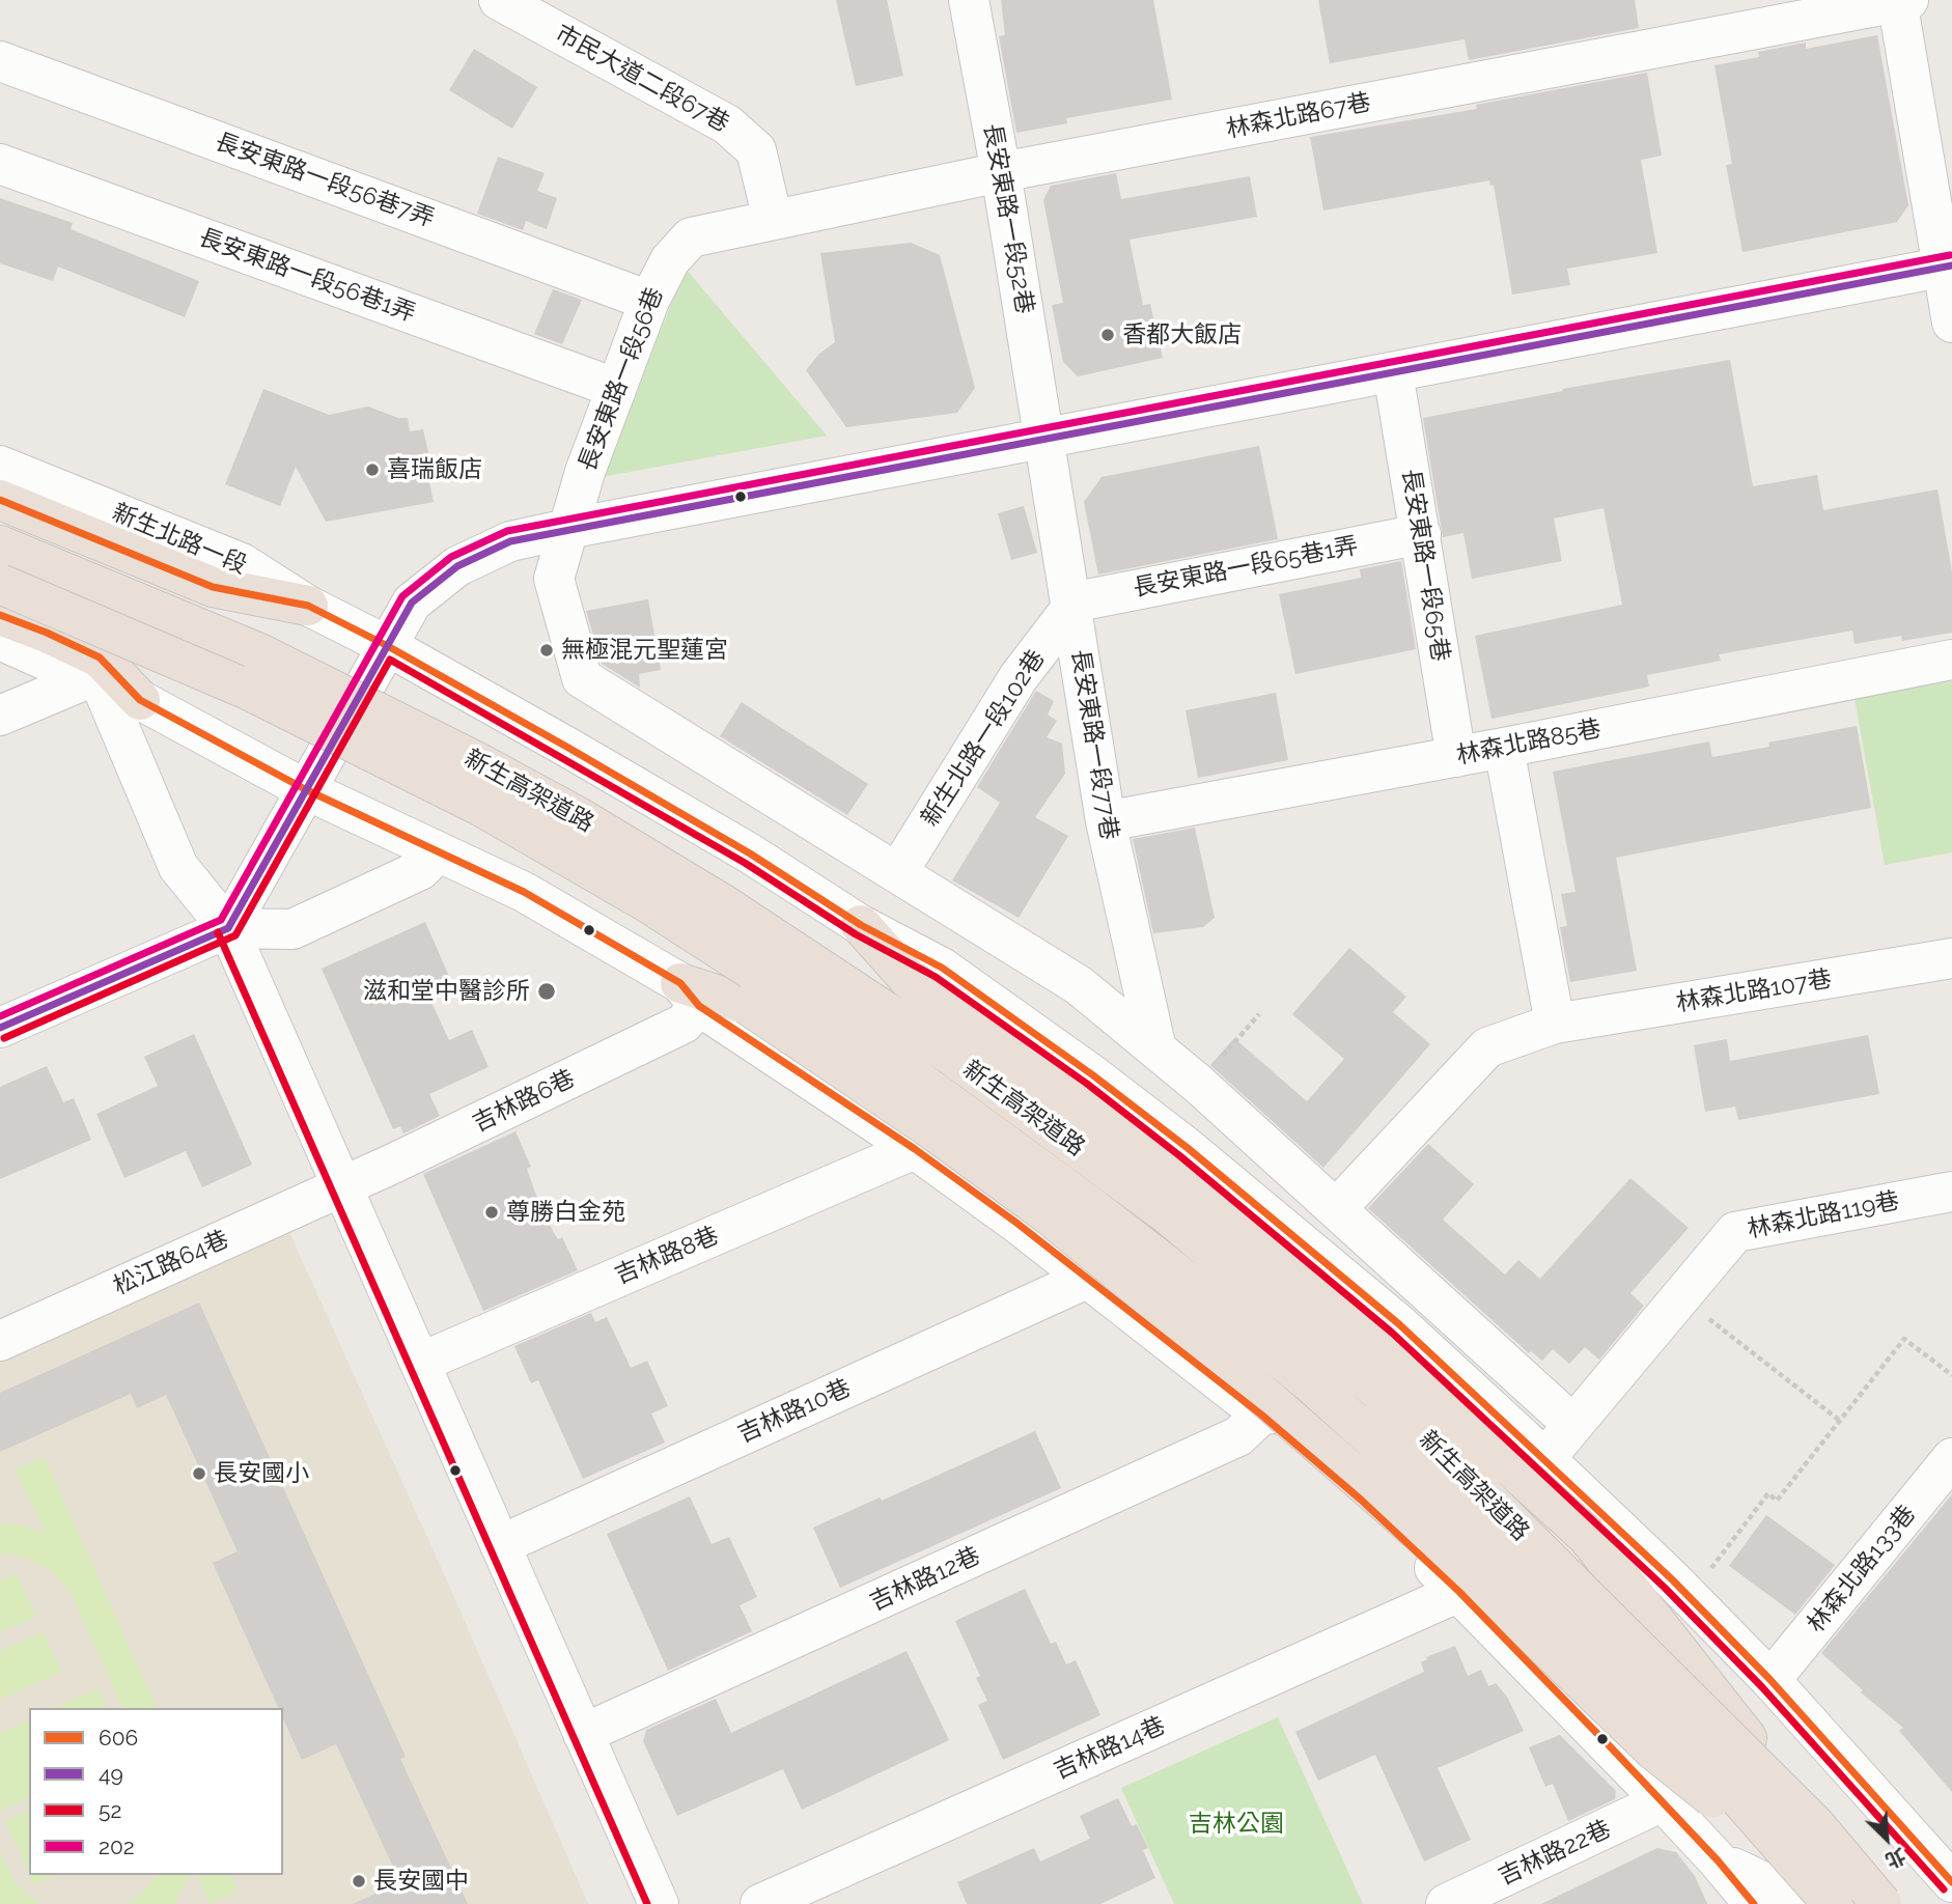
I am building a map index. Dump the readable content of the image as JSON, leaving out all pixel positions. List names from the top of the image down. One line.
{"streets":{"highway":["新生高架道路"],"street":["市民大道二段67巷","林森北路67巷","長安東路一段56巷7弄","長安東路一段52巷","長安東路一段56巷1弄","長安東路一段56巷","新生北路一段","長安東路一段65巷","長安東路一段65巷1弄","新生北路一段102巷","林森北路85巷","長安東路一段77巷","林森北路107巷","吉林路6巷","林森北路119巷","吉林路8巷","松江路64巷","吉林路10巷","林森北路133巷","吉林路12巷","吉林路14巷","吉林路22巷"]},"crossings":[["市民大道二段67巷","林森北路67巷"],["林森北路67巷","長安東路一段52巷"],["林森北路67巷","長安東路一段56巷"],["長安東路一段56巷7弄","長安東路一段56巷"],["長安東路一段52巷","長安東路一段77巷"],["長安東路一段56巷1弄","長安東路一段56巷"],["長安東路一段56巷","新生北路一段102巷"],["長安東路一段56巷","長安東路一段77巷"],["長安東路一段56巷","林森北路107巷"],["長安東路一段56巷","林森北路119巷"],["新生北路一段","林森北路119巷"],["新生北路一段","林森北路133巷"],["長安東路一段65巷","長安東路一段65巷1弄"],["長安東路一段65巷","林森北路85巷"],["長安東路一段65巷1弄","新生北路一段102巷"],["長安東路一段65巷1弄","長安東路一段77巷"],["新生北路一段102巷","長安東路一段77巷"],["林森北路85巷","長安東路一段77巷"],["吉林路6巷","松江路64巷"]],"parks":["吉林公園"],"places":["香都大飯店","喜瑞飯店","無極混元聖蓮宮","滋和堂中醫診所","尊勝白金苑","長安國小","長安國中"],"lines":["transit line 202","transit line 49","transit line 606","transit line 52"],"legend":["606","49","52","202"],"north":"bottom right"}
